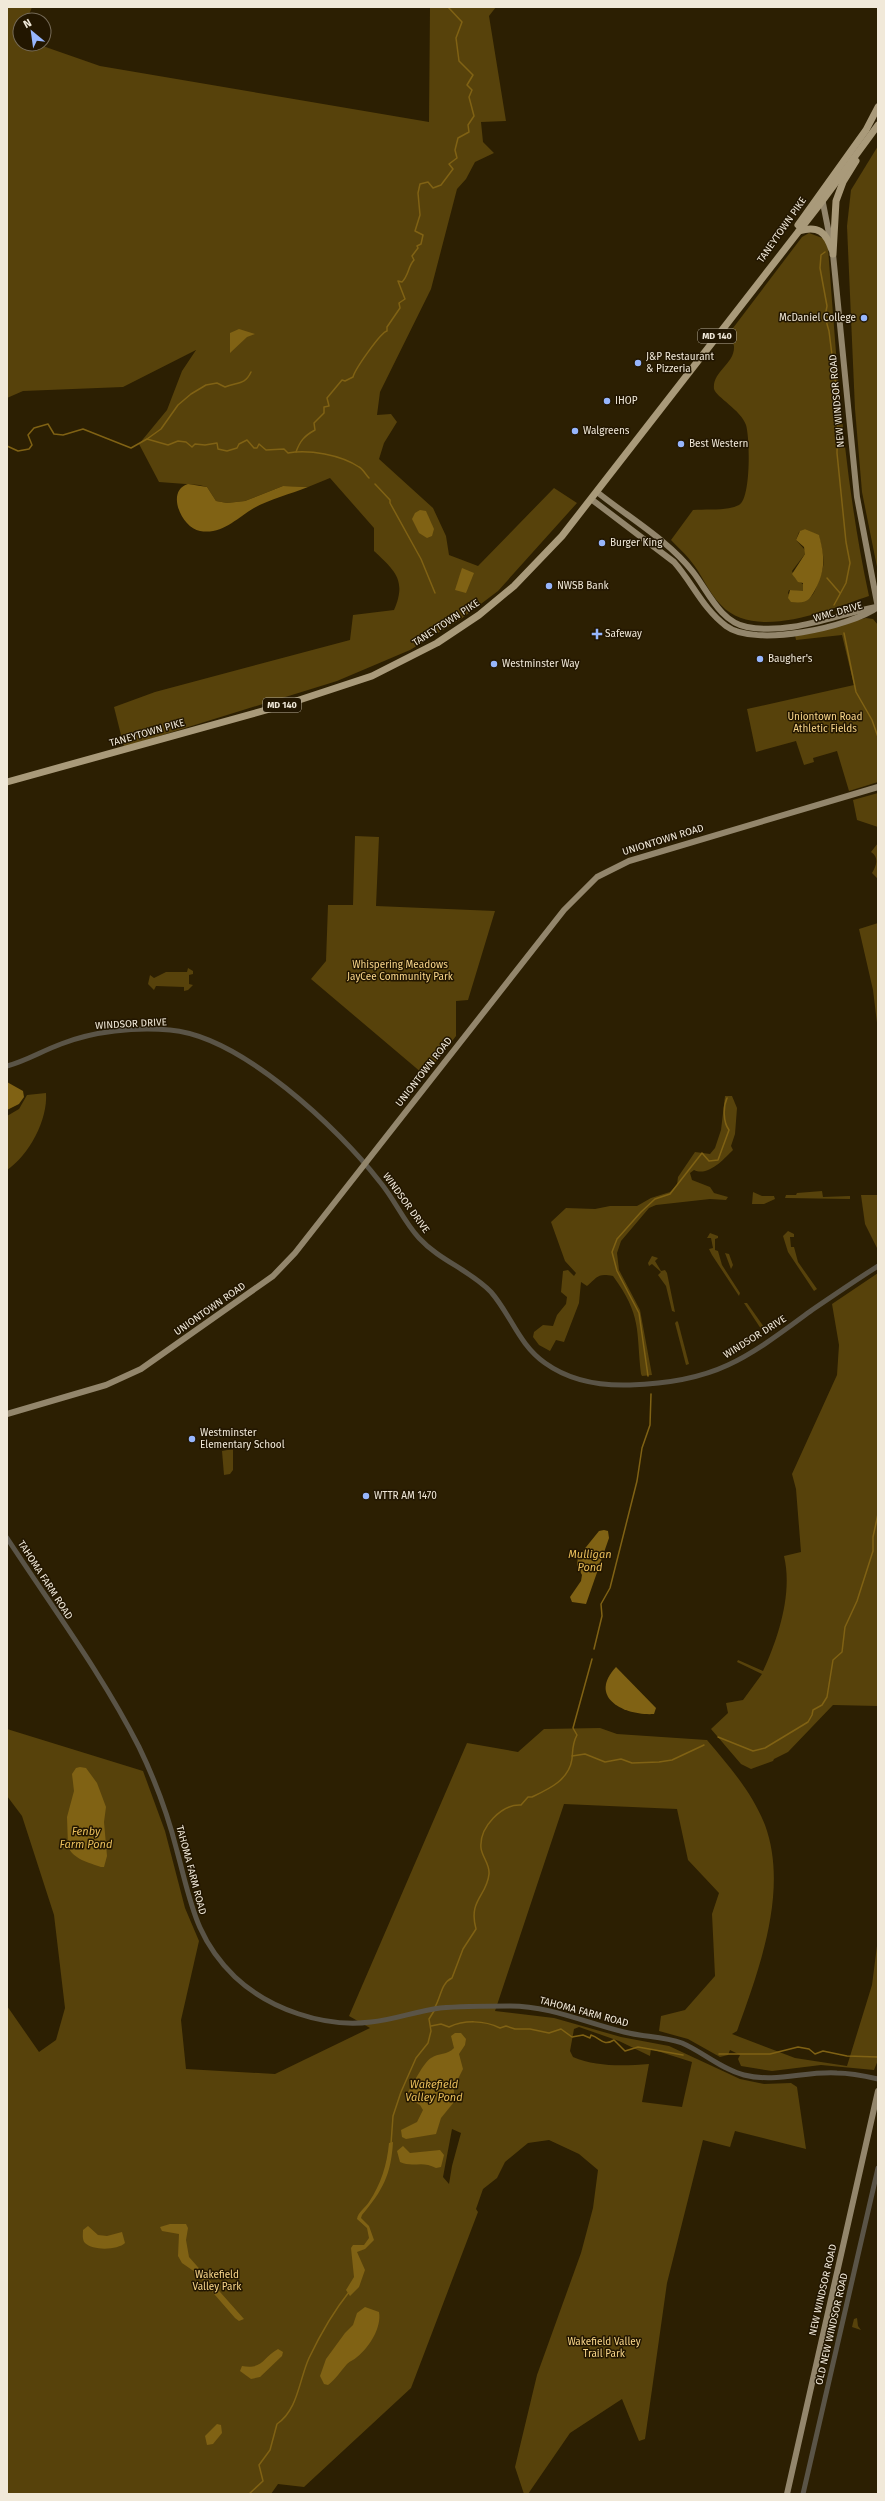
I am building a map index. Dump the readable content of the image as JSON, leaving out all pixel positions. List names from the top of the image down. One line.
{"streets":{"highway":["TANEYTOWN PIKE","MD 140"],"main road":["NEW WINDSOR ROAD","WMC DRIVE","UNIONTOWN ROAD"],"street":["WINDSOR DRIVE","TAHOMA FARM ROAD","OLD NEW WINDSOR ROAD"]},"crossings":[["TANEYTOWN PIKE","MD 140"],["TANEYTOWN PIKE","NEW WINDSOR ROAD"],["TANEYTOWN PIKE","WMC DRIVE"],["MD 140","NEW WINDSOR ROAD"],["NEW WINDSOR ROAD","WMC DRIVE"],["UNIONTOWN ROAD","WINDSOR DRIVE"]],"water":["Mulligan Pond","Fenby Farm Pond","Wakefield Valley Pond"],"parks":["Uniontown Road Athletic Fields","Whispering Meadows JayCee Community Park","Wakefield Valley Park","Wakefield Valley Trail Park"],"places":{"other":["McDaniel College","J&P Restaurant & Pizzeria","IHOP","Walgreens","Best Western","Burger King","NWSB Bank","Baugher's","Westminster Way","Westminster Elementary School","WTTR AM 1470"],"health":["Safeway"]},"north":"top left"}
